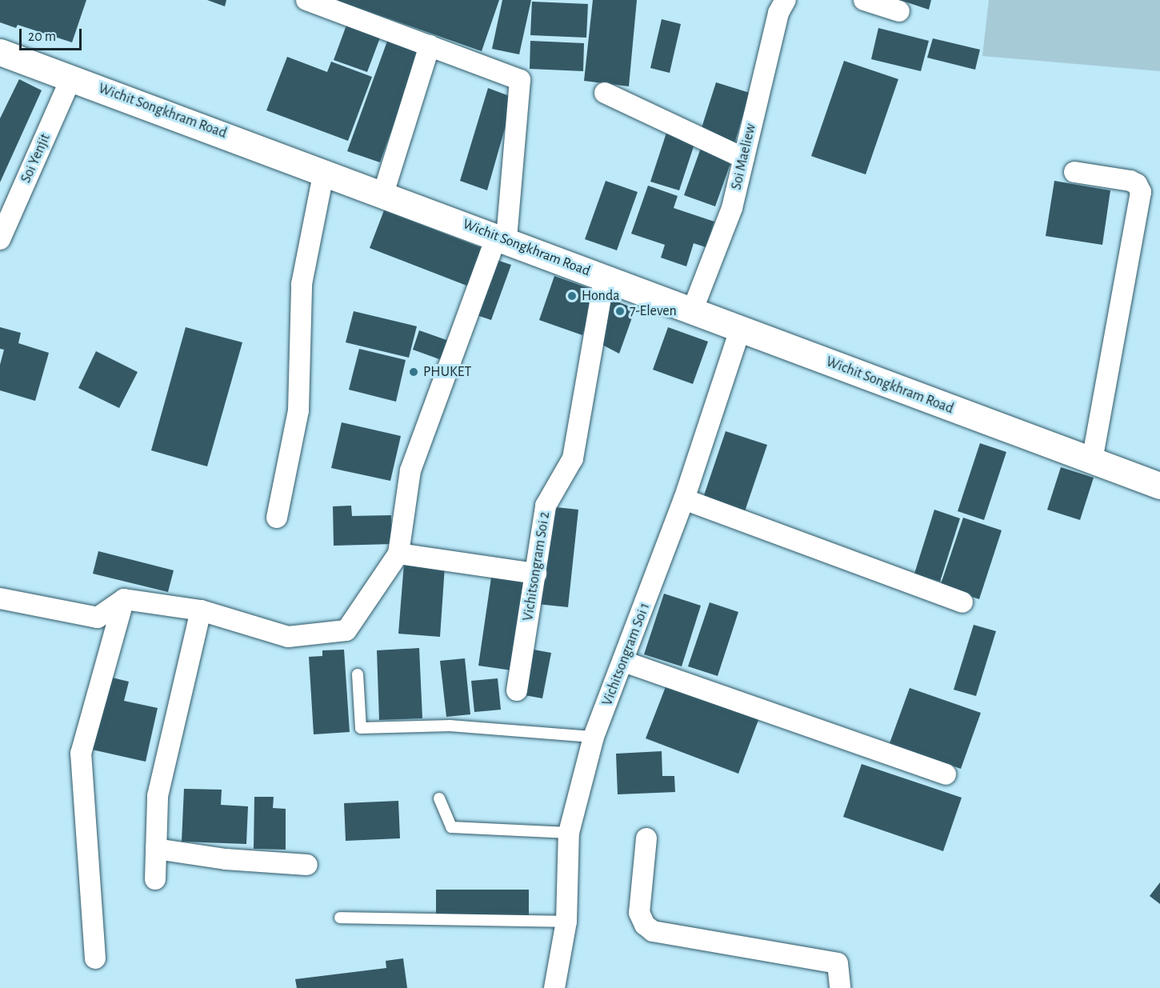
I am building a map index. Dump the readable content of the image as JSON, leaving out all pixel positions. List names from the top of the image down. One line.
{"streets":{"street":["Wichit Songkhram Road","Soi Maeliew","Soi Yenjit","Vichitsongram Soi 2","Vichitsongram Soi 1"]},"crossings":[["Wichit Songkhram Road","Soi Maeliew"],["Wichit Songkhram Road","Soi Yenjit"],["Wichit Songkhram Road","Vichitsongram Soi 2"],["Wichit Songkhram Road","Vichitsongram Soi 1"]],"places":["Honda","7-Eleven","PHUKET"],"scale_bar":"20 m"}
